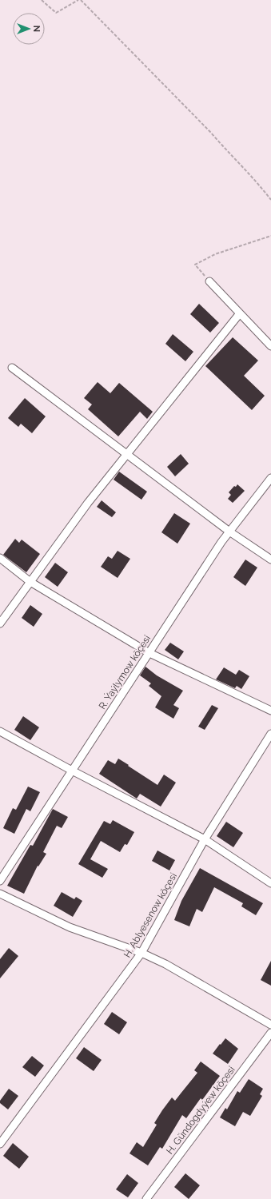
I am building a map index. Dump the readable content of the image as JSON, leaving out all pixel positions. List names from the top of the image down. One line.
{"streets":{"street":["R. Ýaýlymow köçesi","H. Ablyesenow köçesi","H. Gündogdyýew köçesi"]},"north":"right"}
